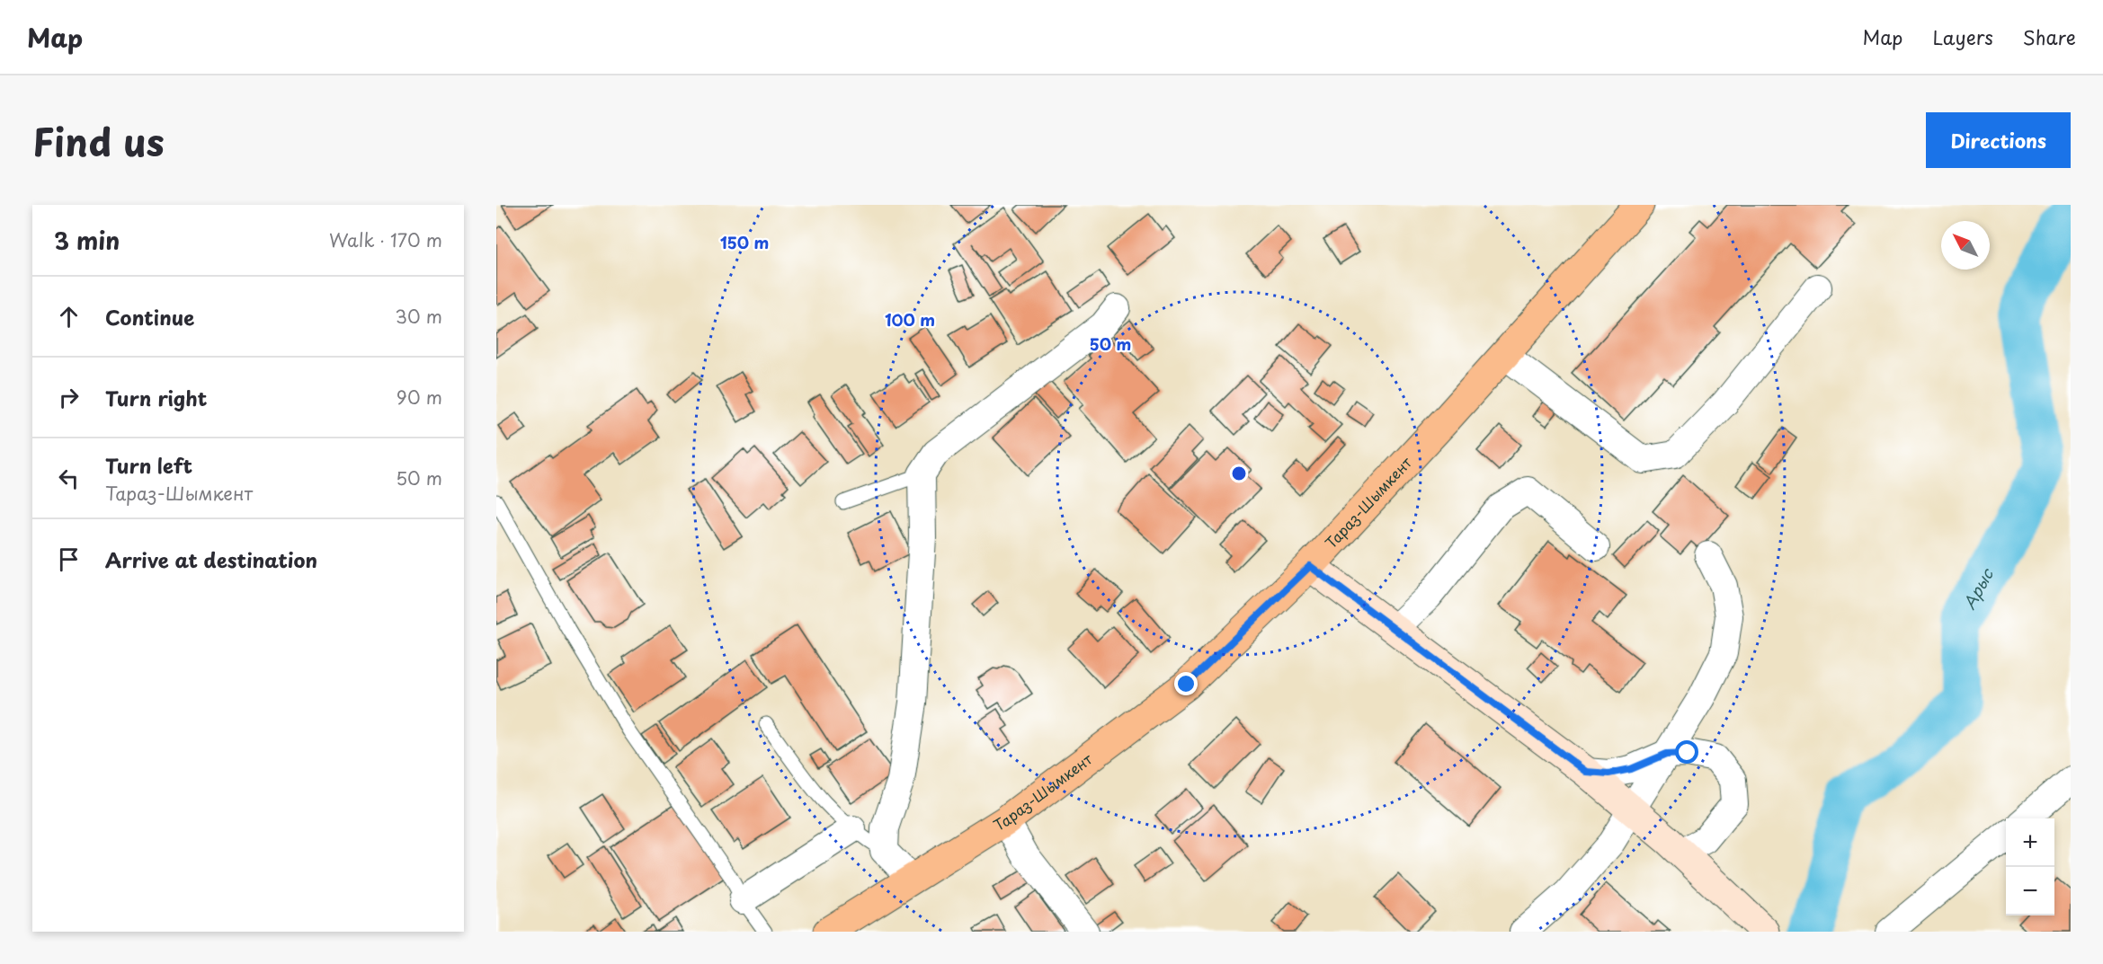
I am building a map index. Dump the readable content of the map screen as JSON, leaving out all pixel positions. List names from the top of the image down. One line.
{"streets":{"main road":["Тараз-Шымкент"]},"water":["Арыс"],"north":"top left","page":{"header":"Map","nav":["Map","Layers","Share"],"title":"Find us","buttons":"Directions","heading":["3 min","Walk · 170 m"],"list":[["Continue","30 m"],["Turn right","90 m"],["Turn left","Тараз-Шымкент","50 m"],"Arrive at destination"],"map_buttons":["+","−"]},"rings":["150 m","100 m","50 m"]}
